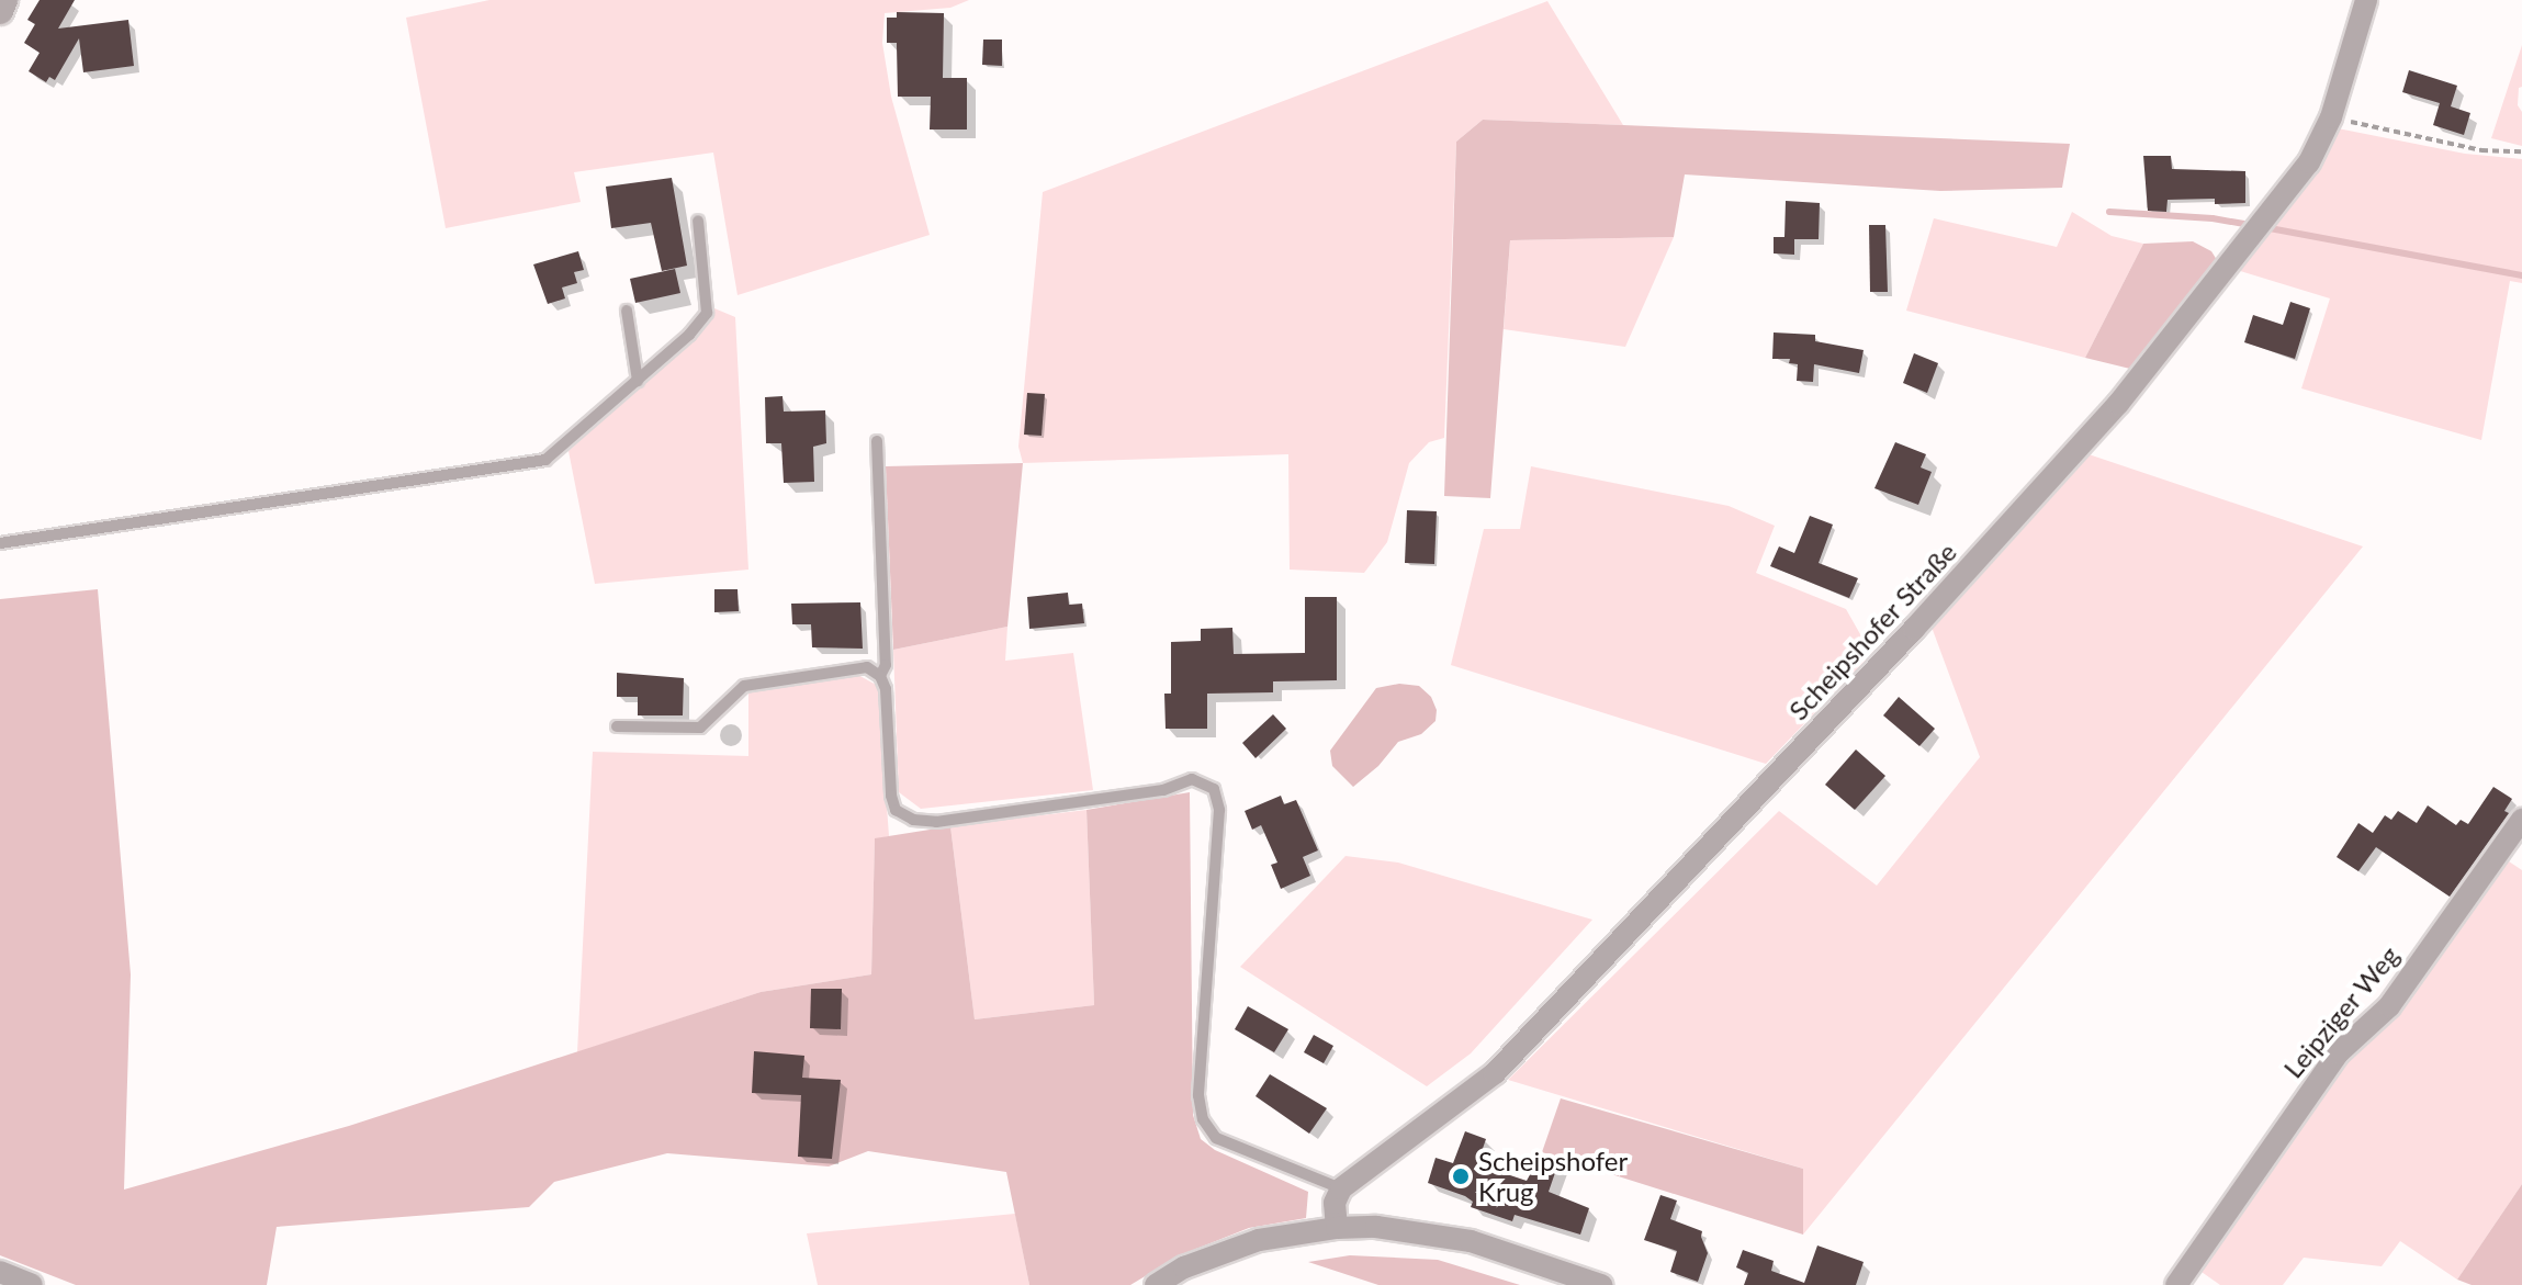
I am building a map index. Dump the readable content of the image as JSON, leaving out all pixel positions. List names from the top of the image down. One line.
{"streets":{"street":["Scheipshofer Straße","Leipziger Weg"]},"places":["Scheipshofer Krug"]}
